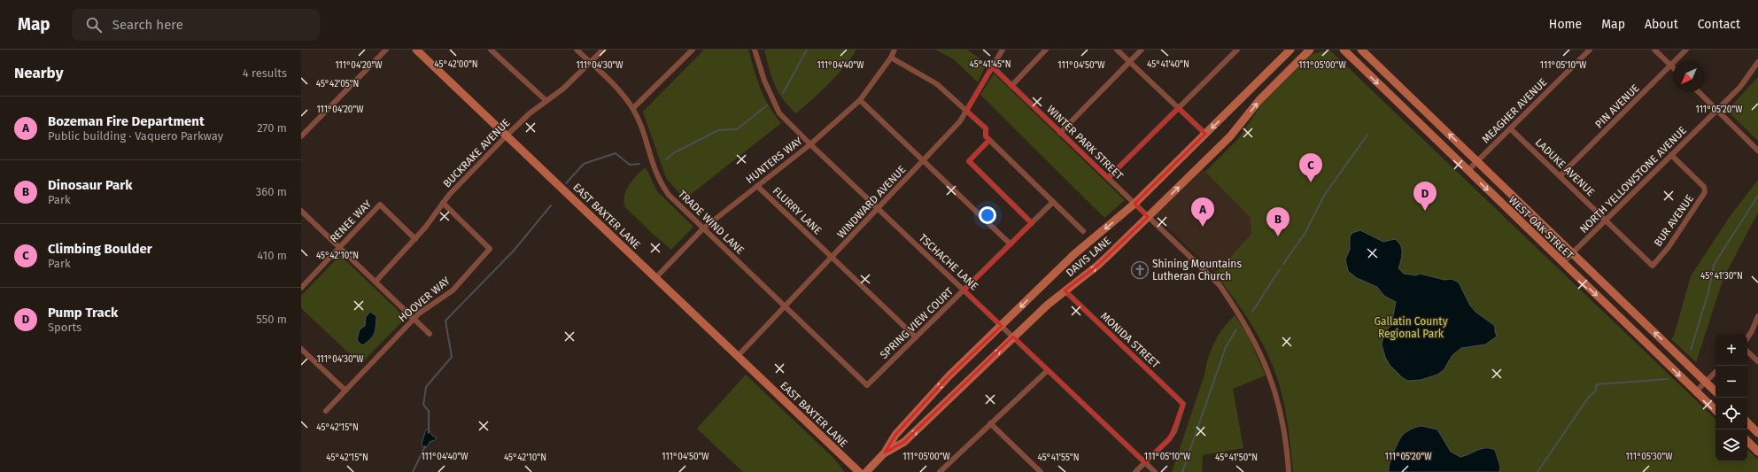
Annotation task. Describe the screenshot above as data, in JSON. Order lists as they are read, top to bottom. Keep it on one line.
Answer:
{"streets":{"main road":["EAST BAXTER LANE","WEST OAK STREET","DAVIS LANE"],"street":["PIN AVENUE","MEAGHER AVENUE","WINTER PARK STREET","BUCKRAKE AVENUE","HUNTERS WAY","LADUKE AVENUE","NORTH YELLOWSTONE AVENUE","WINDWARD AVENUE","FLURRY LANE","BUR AVENUE","RENEE WAY","TRADE WIND LANE","TSCHACHE LANE","HOOVER WAY","SPRING VIEW COURT","MONIDA STREET"]},"crossings":[["PIN AVENUE","LADUKE AVENUE"],["MEAGHER AVENUE","LADUKE AVENUE"],["MEAGHER AVENUE","WEST OAK STREET"],["WINTER PARK STREET","WINDWARD AVENUE"],["WINTER PARK STREET","DAVIS LANE"],["BUCKRAKE AVENUE","EAST BAXTER LANE"],["BUCKRAKE AVENUE","RENEE WAY"],["BUCKRAKE AVENUE","TRADE WIND LANE"],["BUCKRAKE AVENUE","HOOVER WAY"],["HUNTERS WAY","FLURRY LANE"],["HUNTERS WAY","EAST BAXTER LANE"],["HUNTERS WAY","TRADE WIND LANE"],["HUNTERS WAY","TSCHACHE LANE"],["LADUKE AVENUE","NORTH YELLOWSTONE AVENUE"],["LADUKE AVENUE","BUR AVENUE"],["NORTH YELLOWSTONE AVENUE","BUR AVENUE"],["NORTH YELLOWSTONE AVENUE","WEST OAK STREET"],["WINDWARD AVENUE","FLURRY LANE"],["WINDWARD AVENUE","EAST BAXTER LANE"],["WINDWARD AVENUE","TRADE WIND LANE"],["WINDWARD AVENUE","TSCHACHE LANE"],["FLURRY LANE","SPRING VIEW COURT"],["TRADE WIND LANE","SPRING VIEW COURT"],["DAVIS LANE","TSCHACHE LANE"],["DAVIS LANE","MONIDA STREET"],["TSCHACHE LANE","SPRING VIEW COURT"],["TSCHACHE LANE","MONIDA STREET"]],"parks":["Gallatin County Regional Park"],"places":{"church":["Shining Mountains Lutheran Church"]},"north":"bottom left","page":{"header":"Map","search":"Search here","nav":["Home","Map","About","Contact"],"heading":["Nearby","4 results"],"list":[{"mark":"A","name":"Bozeman Fire Department","note":"Public building · Vaquero Parkway","value":"270 m"},{"mark":"B","name":"Dinosaur Park","note":"Park","value":"360 m"},{"mark":"C","name":"Climbing Boulder","note":"Park","value":"410 m"},{"mark":"D","name":"Pump Track","note":"Sports","value":"550 m"}],"pins":["C","D","A","B"],"map_buttons":["+","−"]},"coordinates":["45°42'00\"N","45°41'45\"N","45°41'40\"N","111°04'50\"W","111°04'20\"W","111°04'30\"W","111°04'40\"W","111°05'00\"W","111°05'10\"W","45°42'05\"N","111°05'20\"W","45°42'10\"N","45°41'30\"N","45°42'15\"N","111°05'30\"W","45°41'55\"N","45°41'50\"N"]}
